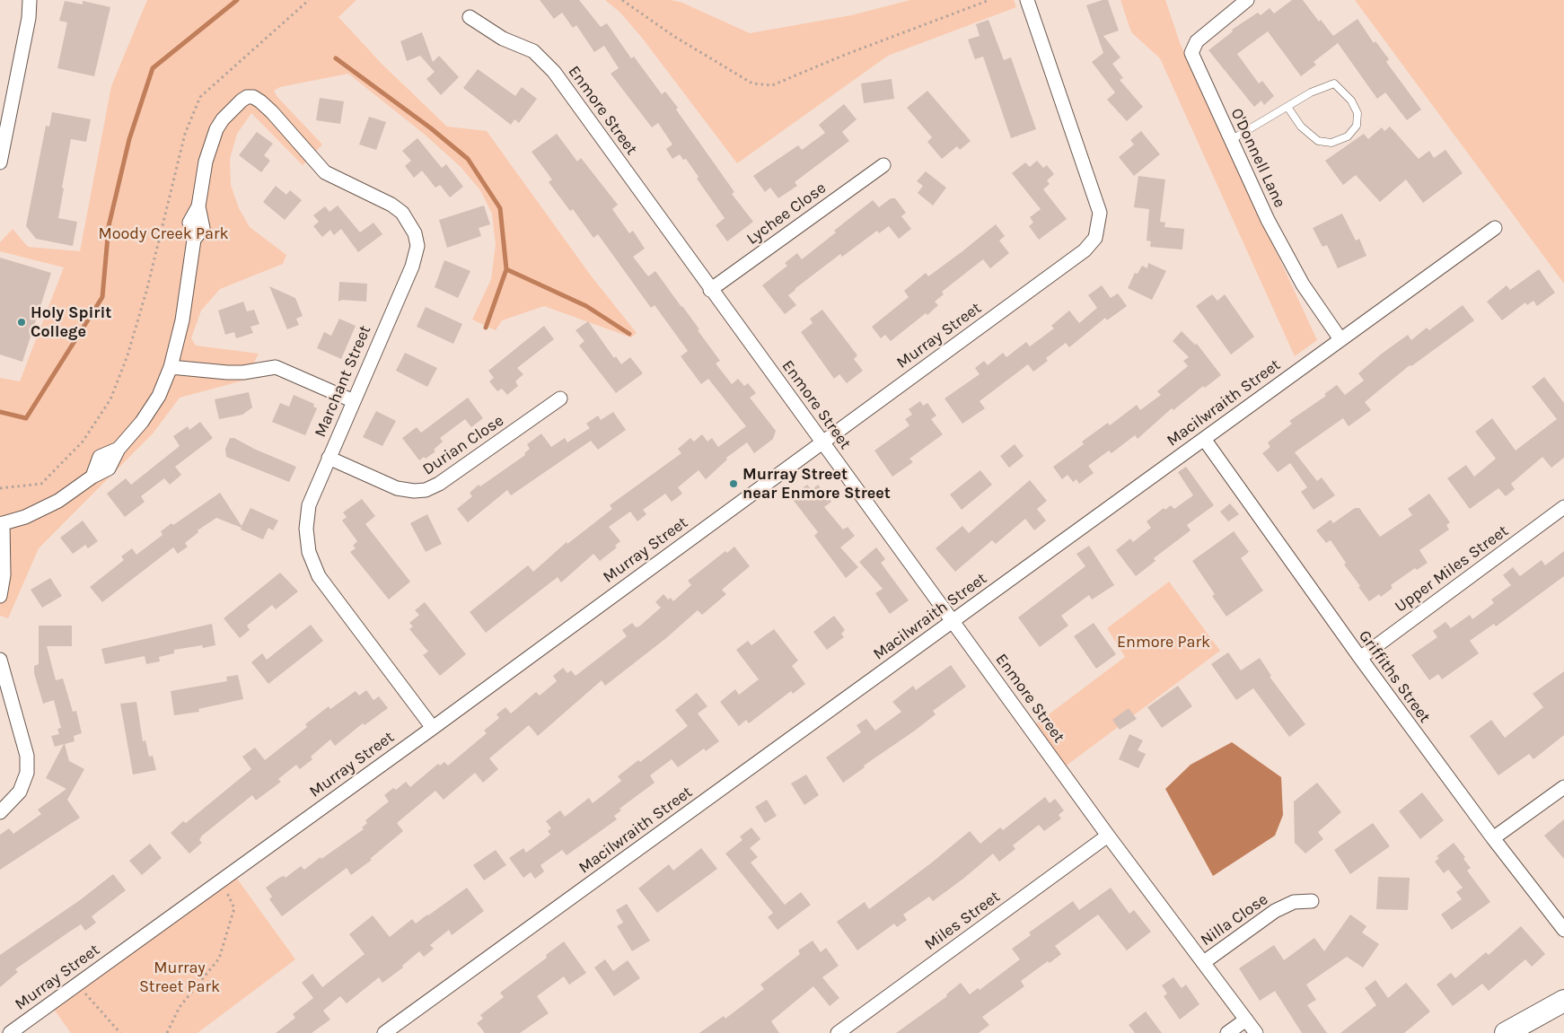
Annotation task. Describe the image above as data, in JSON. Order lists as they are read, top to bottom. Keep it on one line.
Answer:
{"streets":{"street":["Enmore Street","O'Donnell Lane","Lychee Close","Murray Street","Marchant Street","Macilwraith Street","Durian Close","Upper Miles Street","Griffiths Street","Nilla Close","Miles Street"]},"crossings":[["Enmore Street","Lychee Close"],["Enmore Street","Murray Street"],["Enmore Street","Macilwraith Street"],["Enmore Street","Nilla Close"],["Enmore Street","Miles Street"],["O'Donnell Lane","Macilwraith Street"],["Murray Street","Marchant Street"],["Marchant Street","Durian Close"],["Macilwraith Street","Griffiths Street"],["Upper Miles Street","Griffiths Street"]],"parks":["Moody Creek Park","Enmore Park","Murray Street Park"],"places":["Holy Spirit College","Murray Street near Enmore Street"]}
